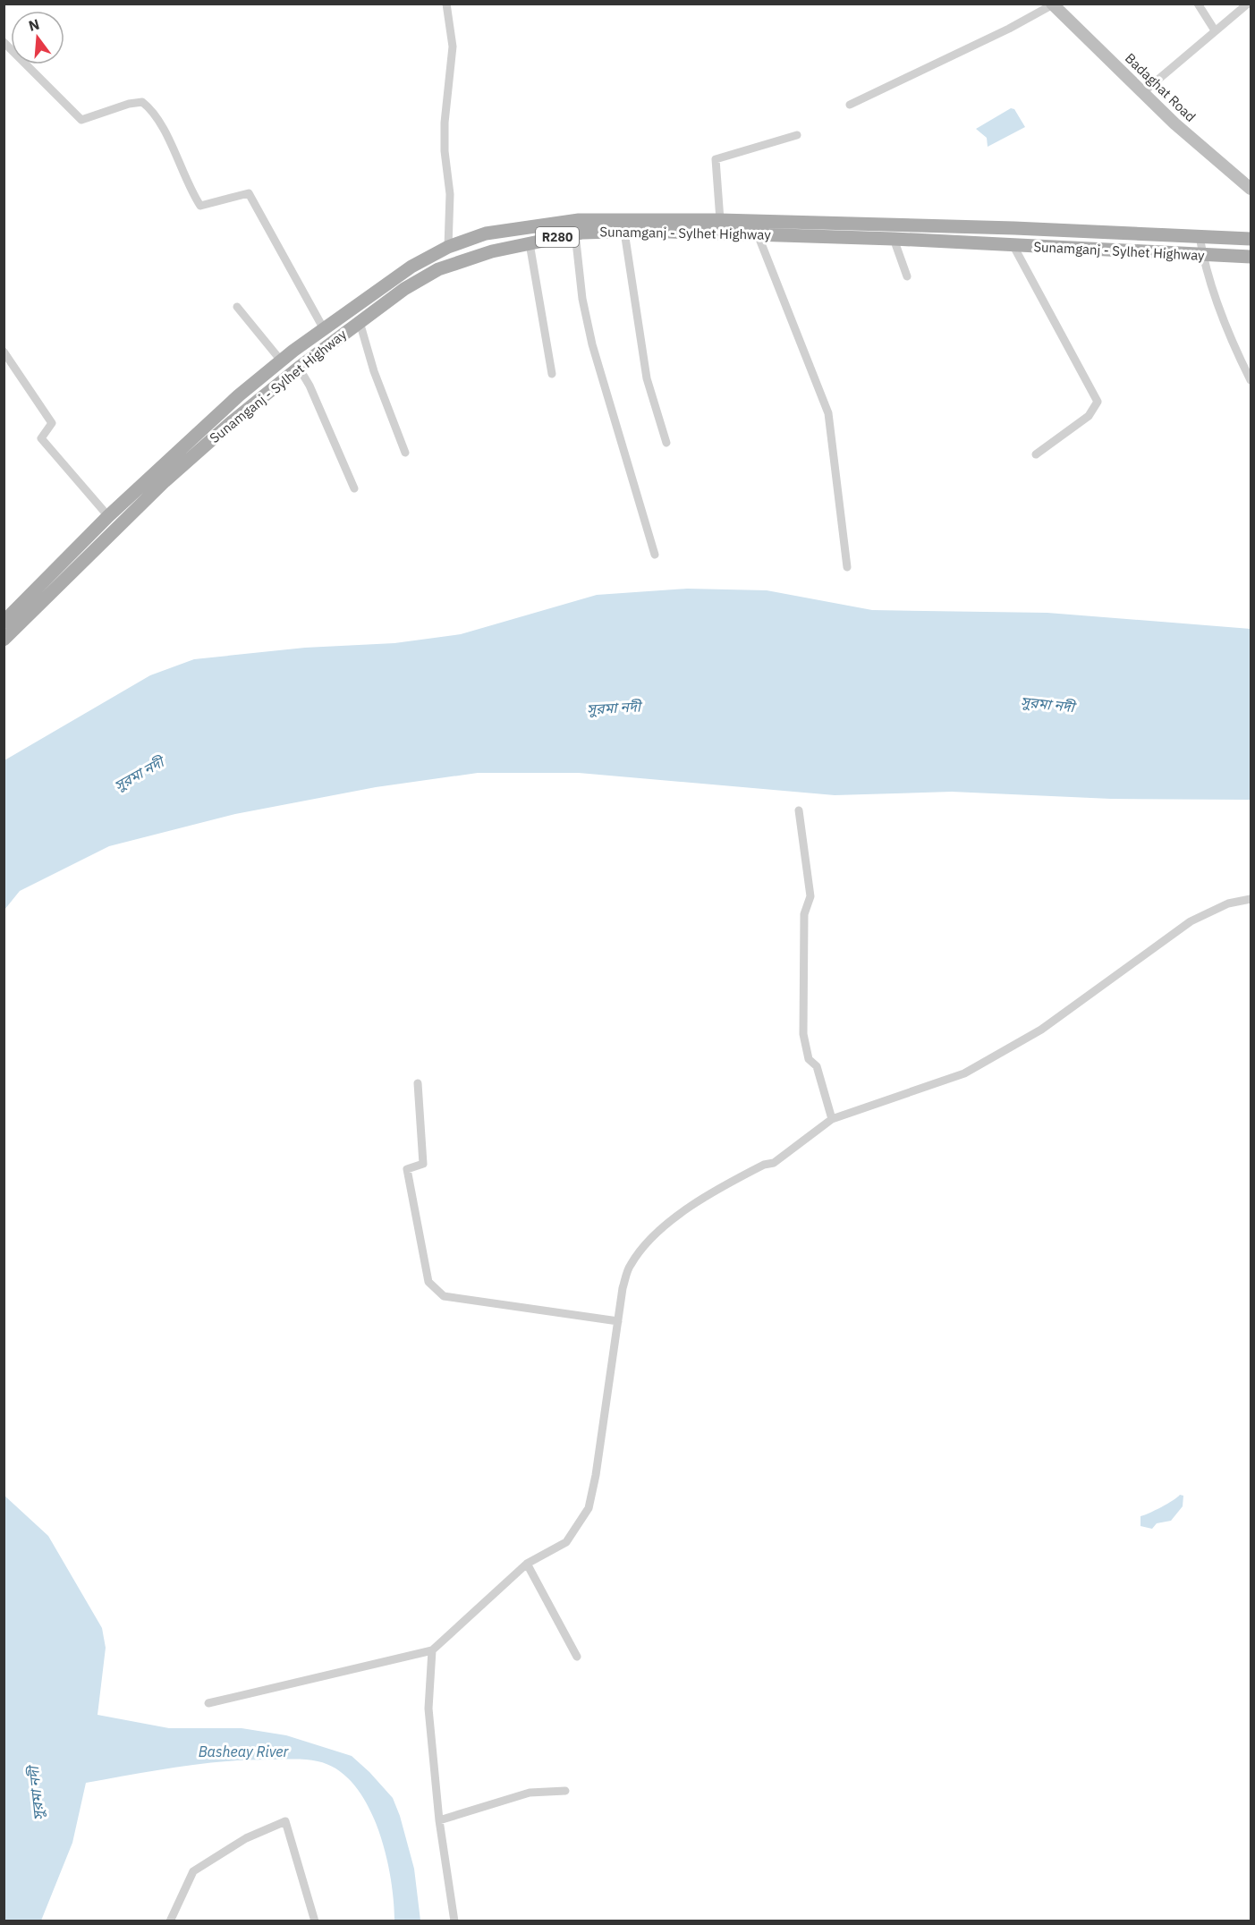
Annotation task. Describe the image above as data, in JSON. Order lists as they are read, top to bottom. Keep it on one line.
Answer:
{"streets":{"main road":["Badaghat Road","Sunamganj - Sylhet Highway","R280"]},"water":["সুরমা নদী","Basheay River"],"north":"top"}
